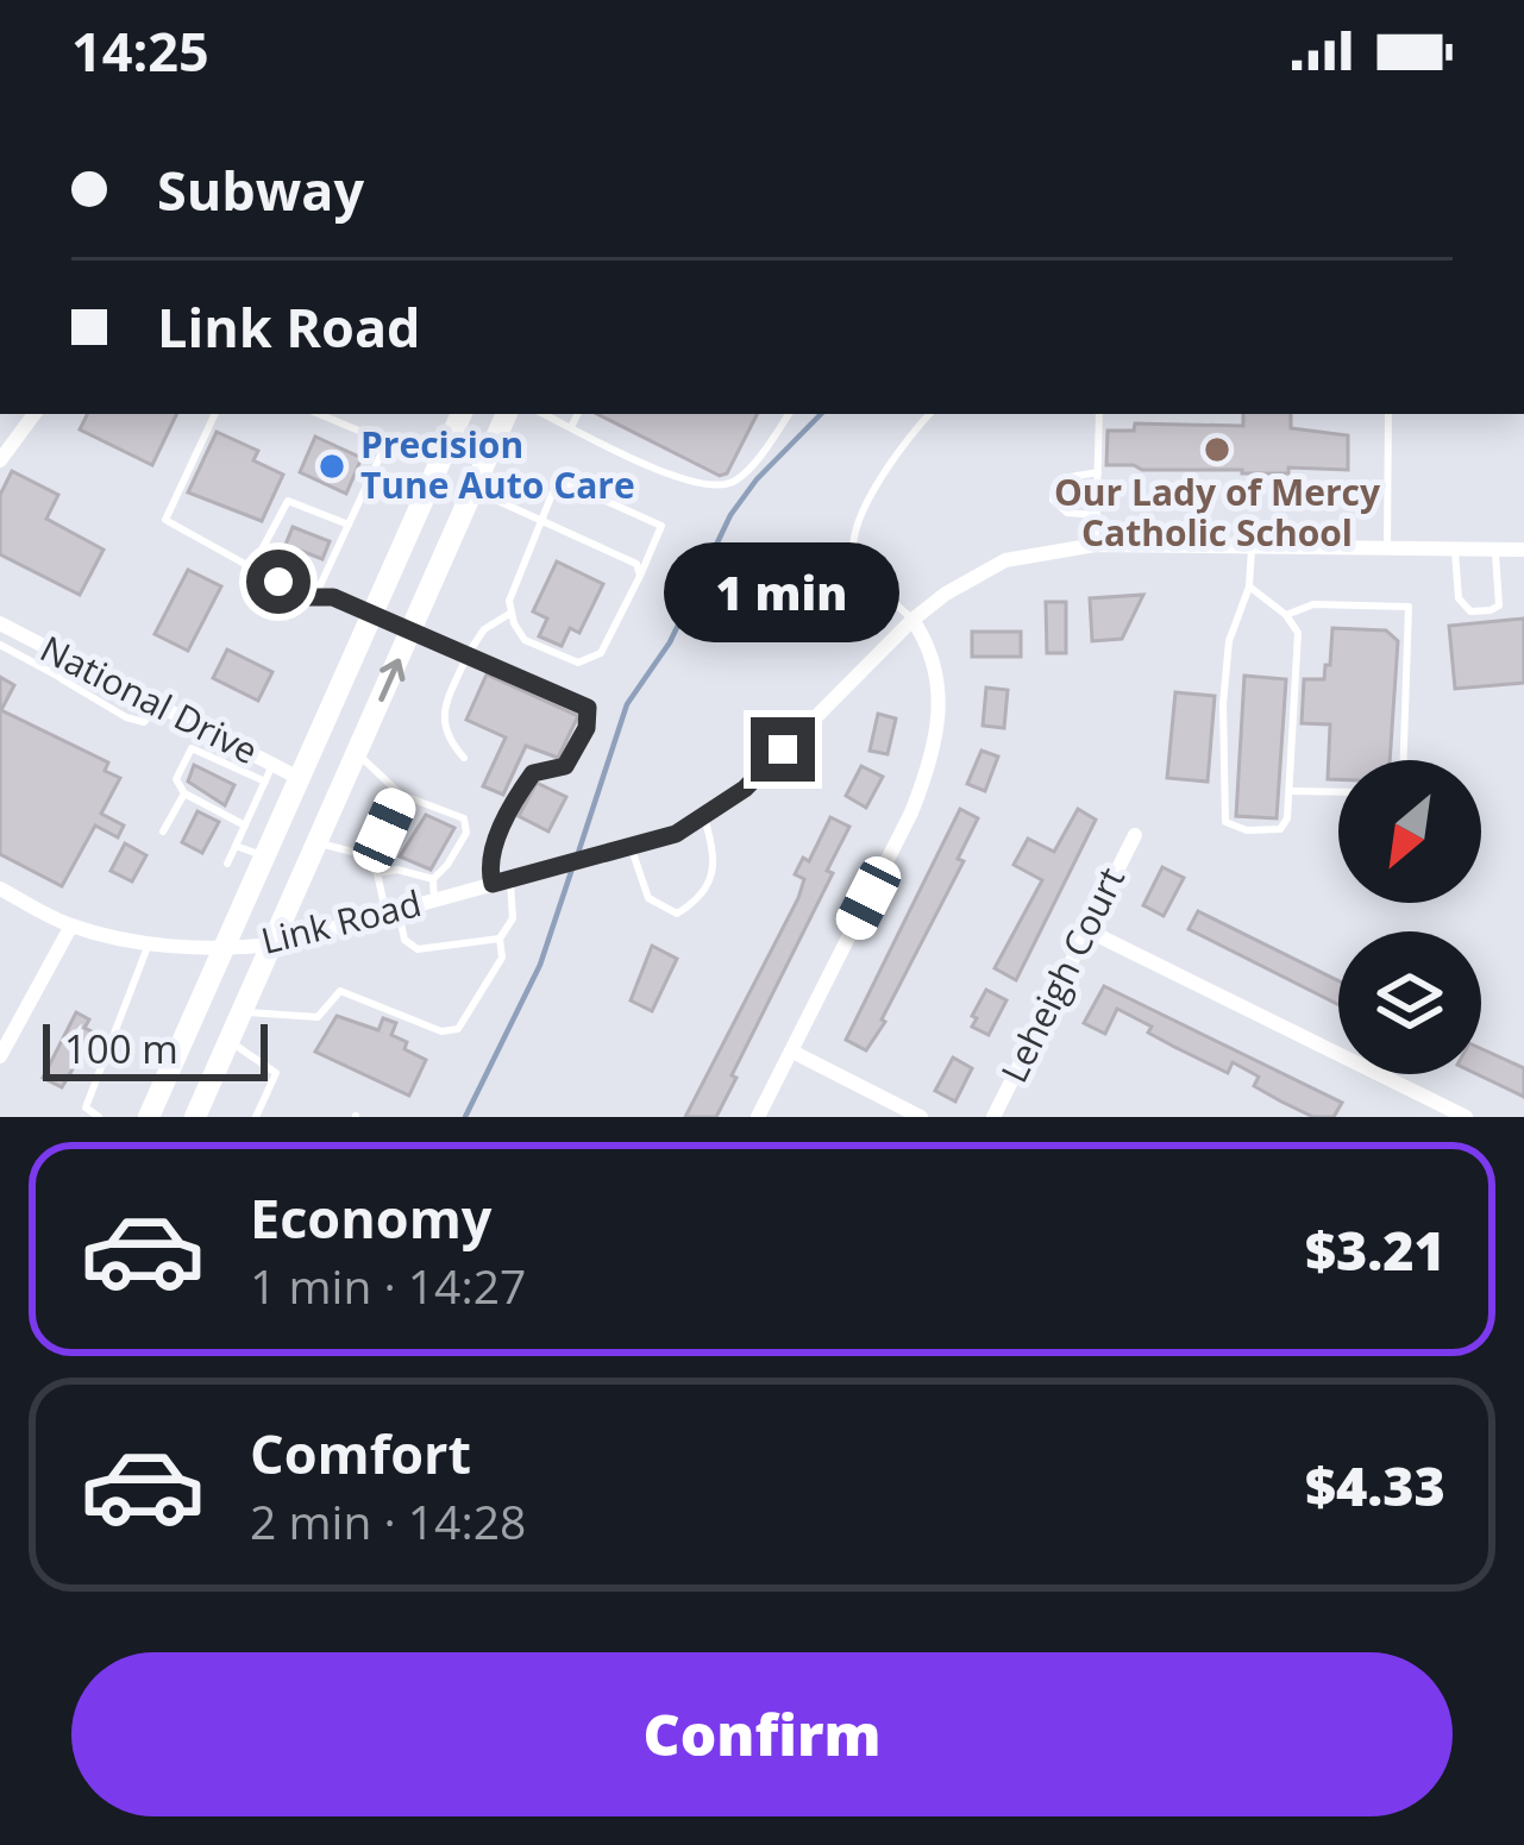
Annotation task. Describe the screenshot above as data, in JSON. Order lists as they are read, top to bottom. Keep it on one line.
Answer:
{"streets":{"street":["National Drive","Link Road","Leheigh Court"]},"places":["Our Lady of Mercy Catholic School","Precision Tune Auto Care"],"scale_bar":"100 m","north":"bottom left","page":{"status":"14:25","banner":["Subway","Link Road"],"bubble":"1 min","scale":"100 m","list":[{"name":"Economy","note":"1 min · 14:27","value":"$3.21"},{"name":"Comfort","note":"2 min · 14:28","value":"$4.33"}],"buttons":"Confirm"}}
